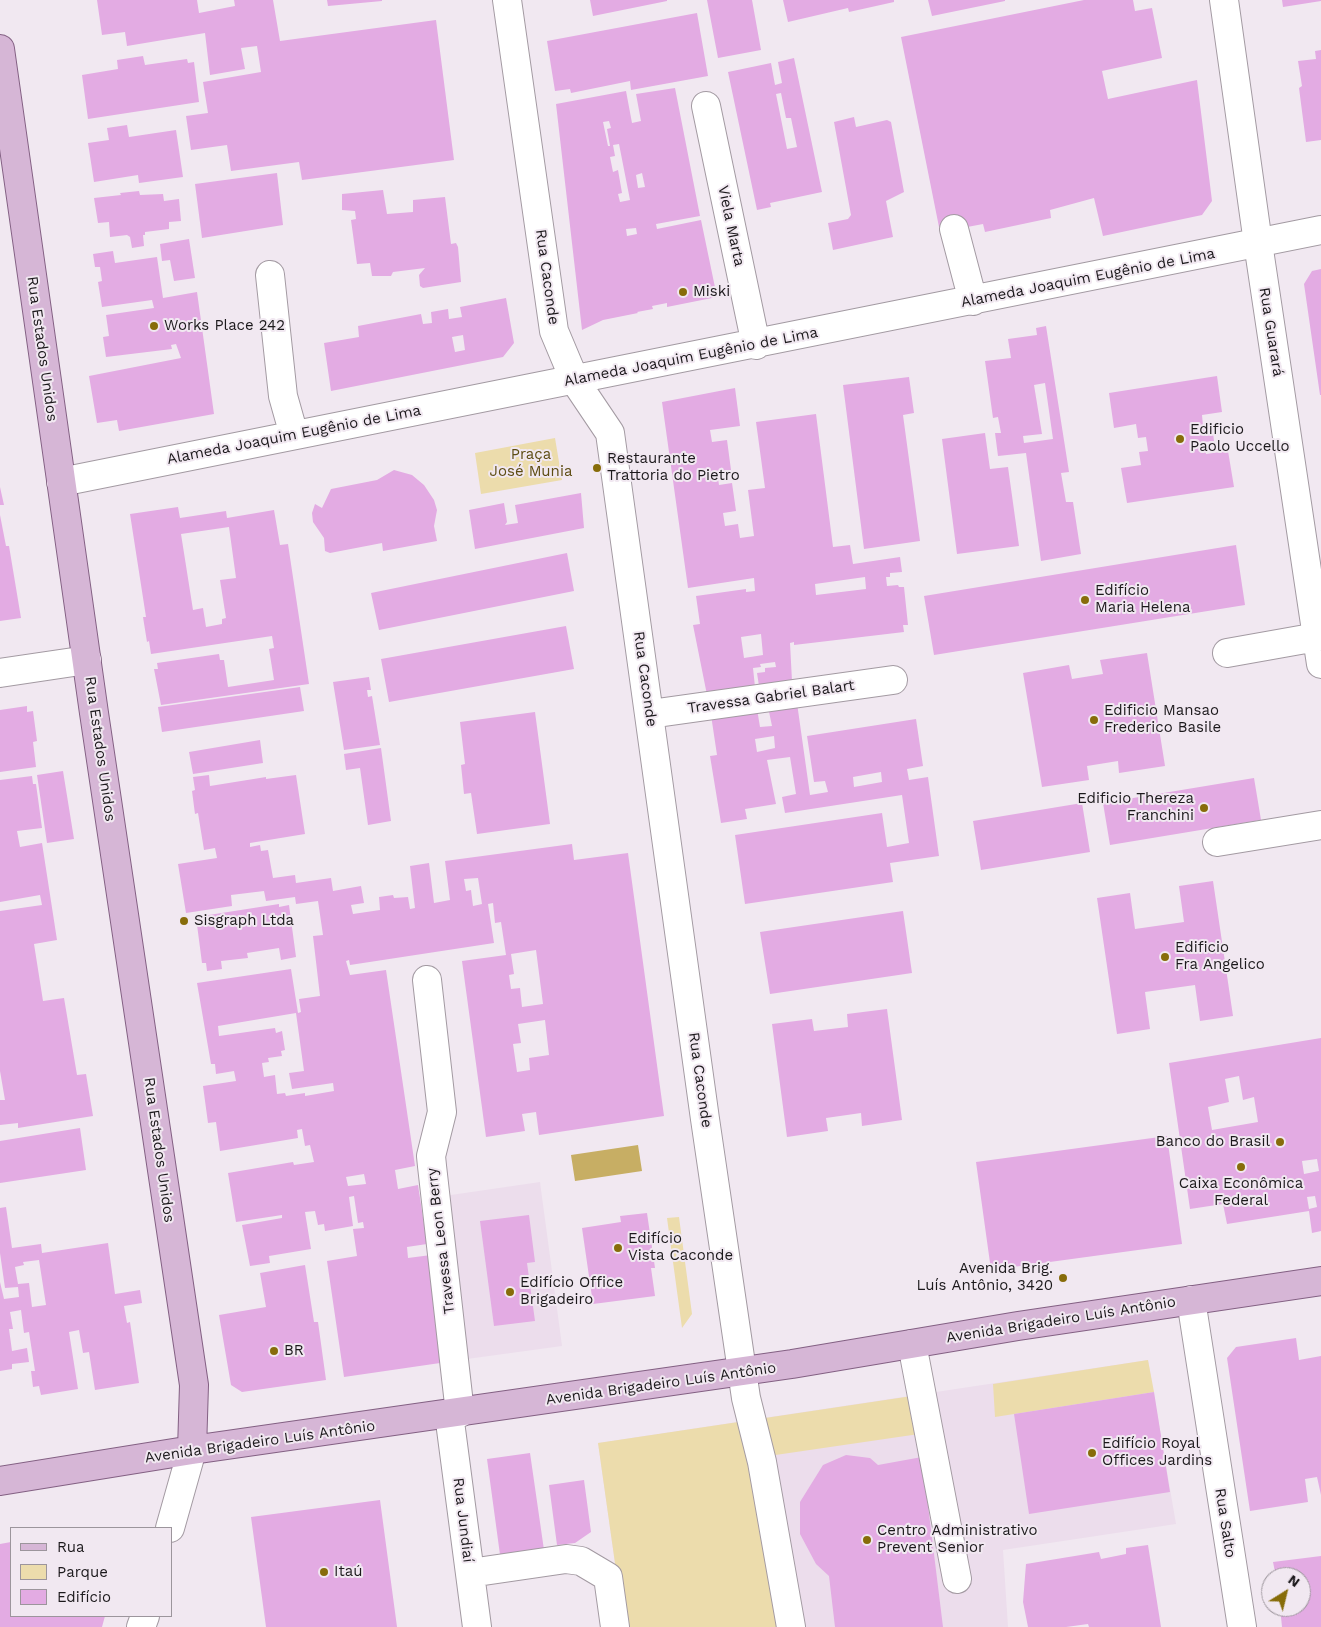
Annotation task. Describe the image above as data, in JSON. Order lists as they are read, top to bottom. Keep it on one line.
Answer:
{"streets":{"main road":["Rua Estados Unidos","Avenida Brigadeiro Luís Antônio"],"street":["Viela Marta","Rua Caconde","Alameda Joaquim Eugênio de Lima","Rua Guarará","Travessa Gabriel Balart","Travessa Leon Berry","Rua Jundiaí","Rua Salto"]},"crossings":[["Viela Marta","Alameda Joaquim Eugênio de Lima"],["Rua Caconde","Alameda Joaquim Eugênio de Lima"],["Rua Caconde","Travessa Gabriel Balart"],["Rua Caconde","Avenida Brigadeiro Luís Antônio"],["Alameda Joaquim Eugênio de Lima","Rua Guarará"],["Alameda Joaquim Eugênio de Lima","Rua Estados Unidos"],["Rua Estados Unidos","Avenida Brigadeiro Luís Antônio"],["Travessa Leon Berry","Avenida Brigadeiro Luís Antônio"],["Travessa Leon Berry","Rua Jundiaí"],["Avenida Brigadeiro Luís Antônio","Rua Jundiaí"],["Avenida Brigadeiro Luís Antônio","Rua Salto"]],"parks":["Praça José Munia"],"places":["Miski","Works Place 242","Edificio Paolo Uccello","Restaurante Trattoria do Pietro","Edifício Maria Helena","Edificio Mansao Frederico Basile","Edificio Thereza Franchini","Sisgraph Ltda","Edificio Fra Angelico","Banco do Brasil","Caixa Econômica Federal","Edifício Vista Caconde","Avenida Brig. Luís Antônio, 3420","Edifício Office Brigadeiro","BR","Edifício Royal Offices Jardins","Centro Administrativo Prevent Senior","Itaú"],"legend":["Rua","Parque","Edifício"],"north":"top right"}
